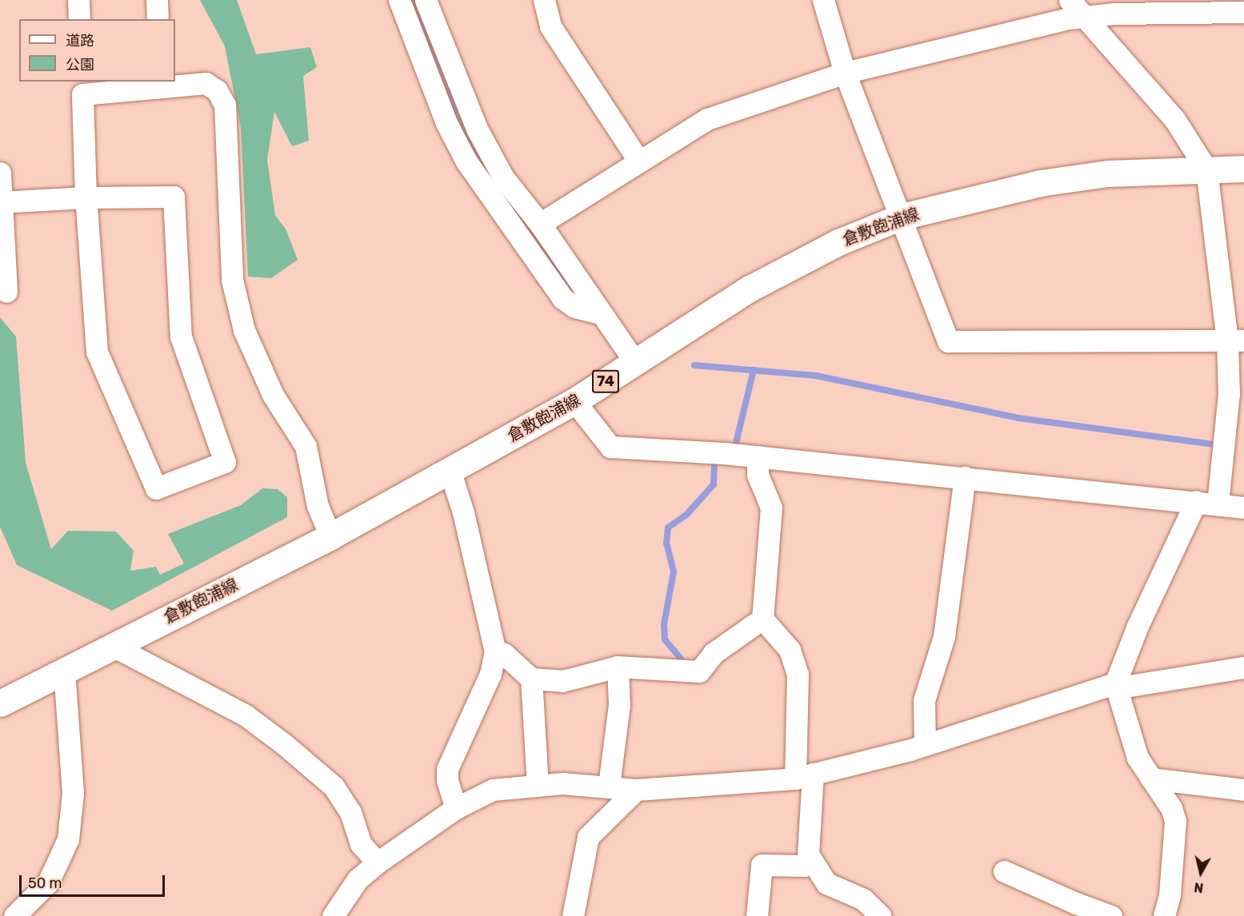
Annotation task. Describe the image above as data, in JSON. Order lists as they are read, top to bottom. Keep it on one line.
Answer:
{"streets":{"main road":["倉敷飽浦線","74"]},"legend":["道路","公園"],"scale_bar":"50 m","north":"bottom"}
